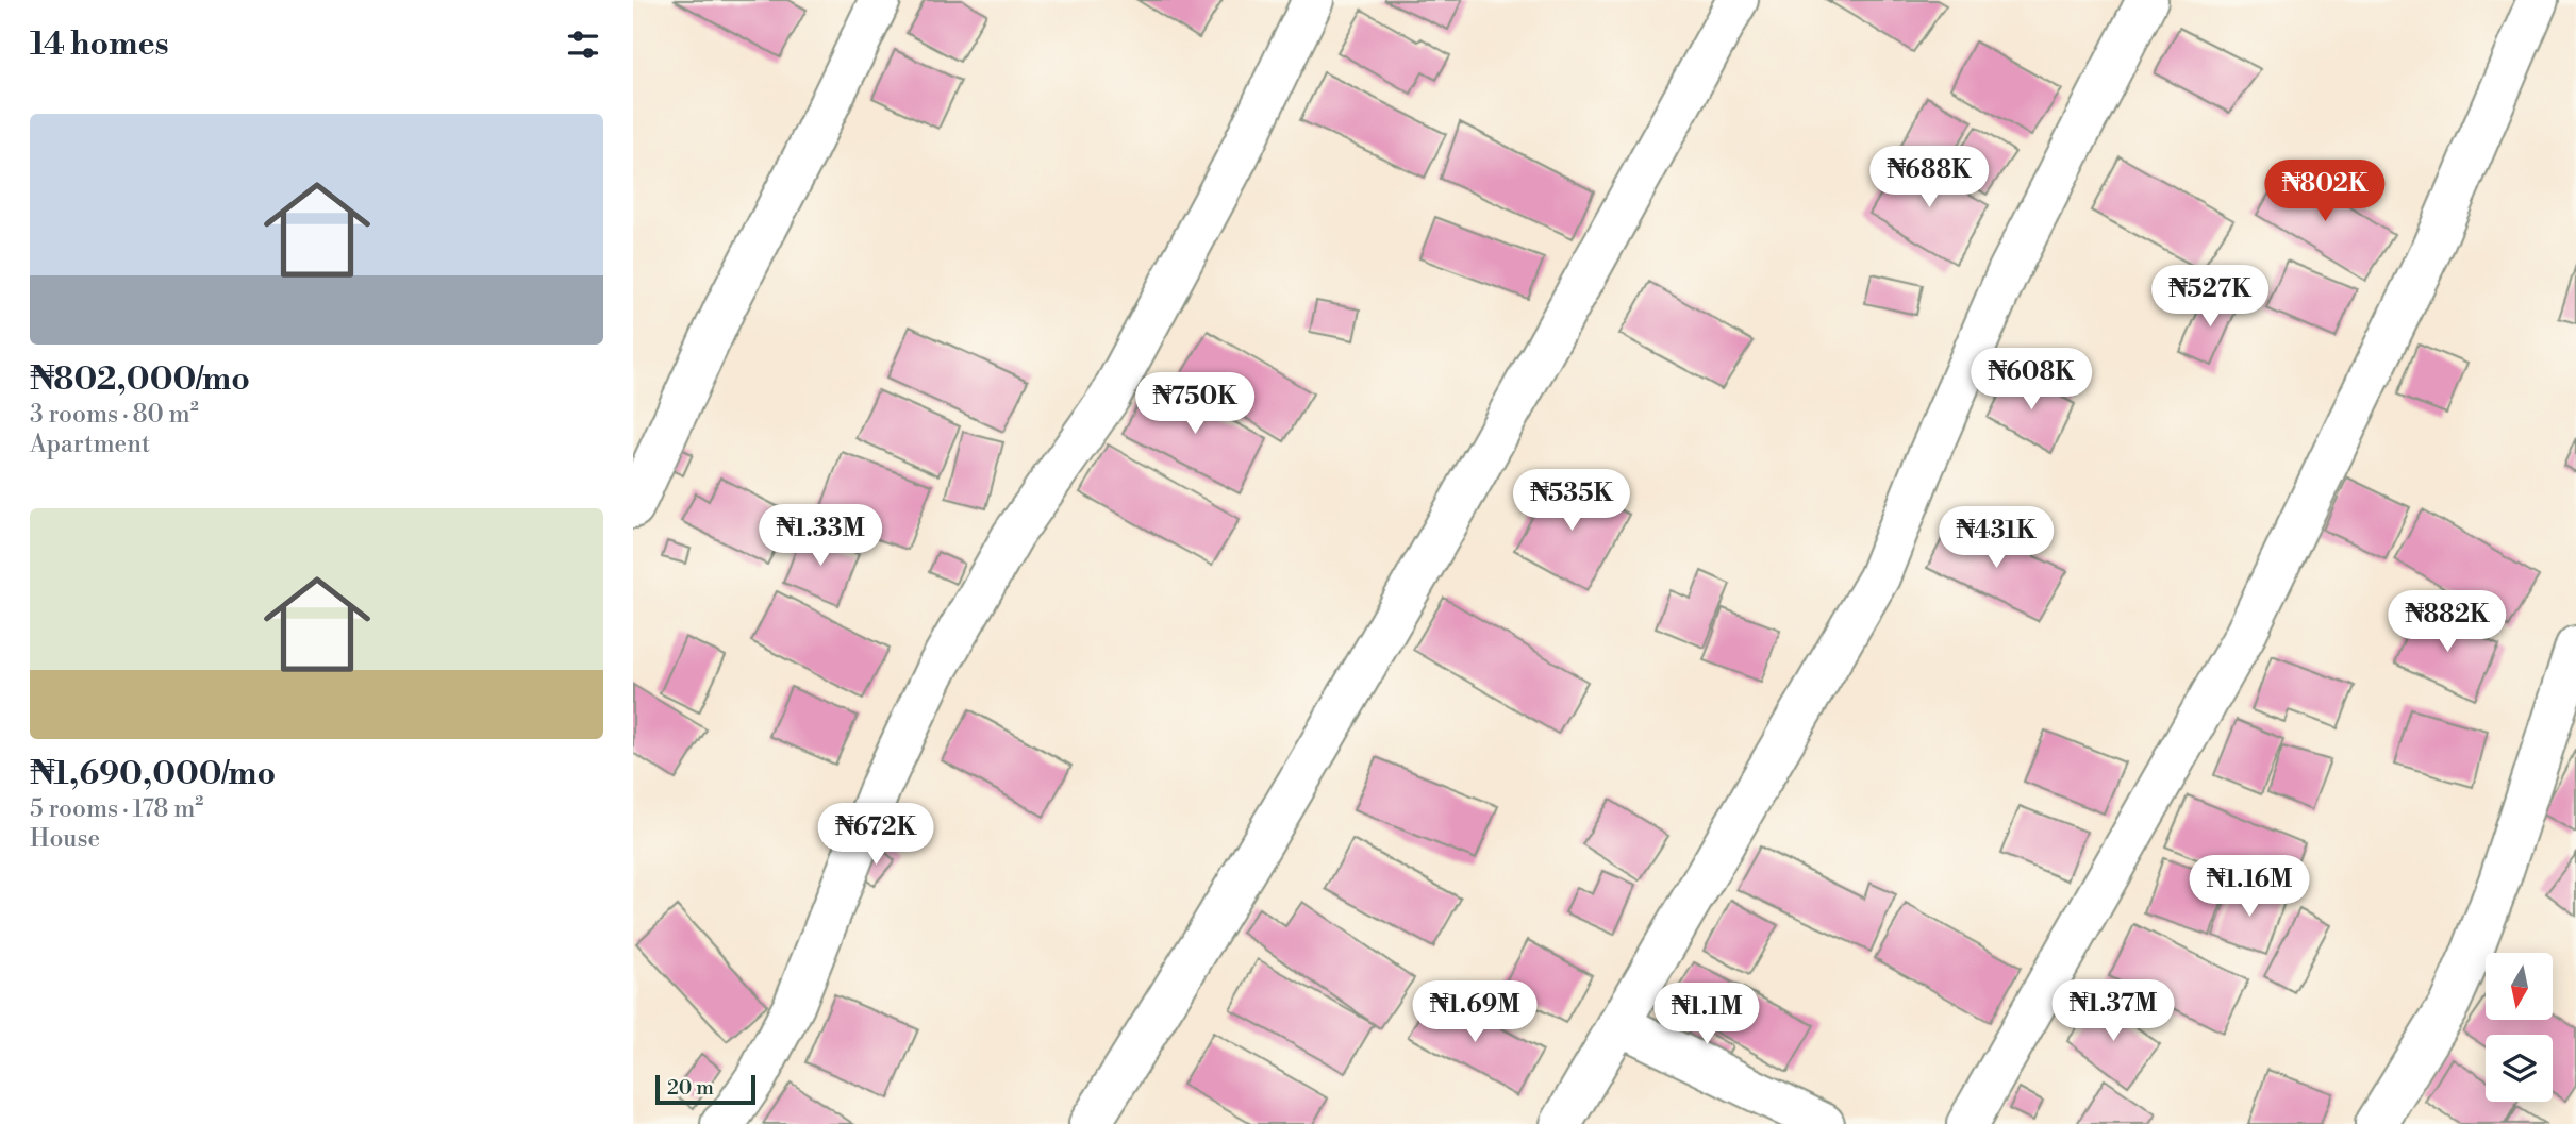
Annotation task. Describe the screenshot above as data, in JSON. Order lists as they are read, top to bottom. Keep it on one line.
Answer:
{"scale_bar":"20 m","north":"bottom","page":{"heading":"14 homes","list":[{"name":"₦802,000/mo","note":"3 rooms · 80 m² · Apartment"},{"name":"₦1,690,000/mo","note":"5 rooms · 178 m² · House"}],"price":["₦688K","₦802K","₦527K","₦608K","₦750K","₦535K","₦1.33M","₦431K","₦882K","₦672K","₦1.16M","₦1.37M","₦1.69M","₦1.1M"],"scale":"20 m"}}
